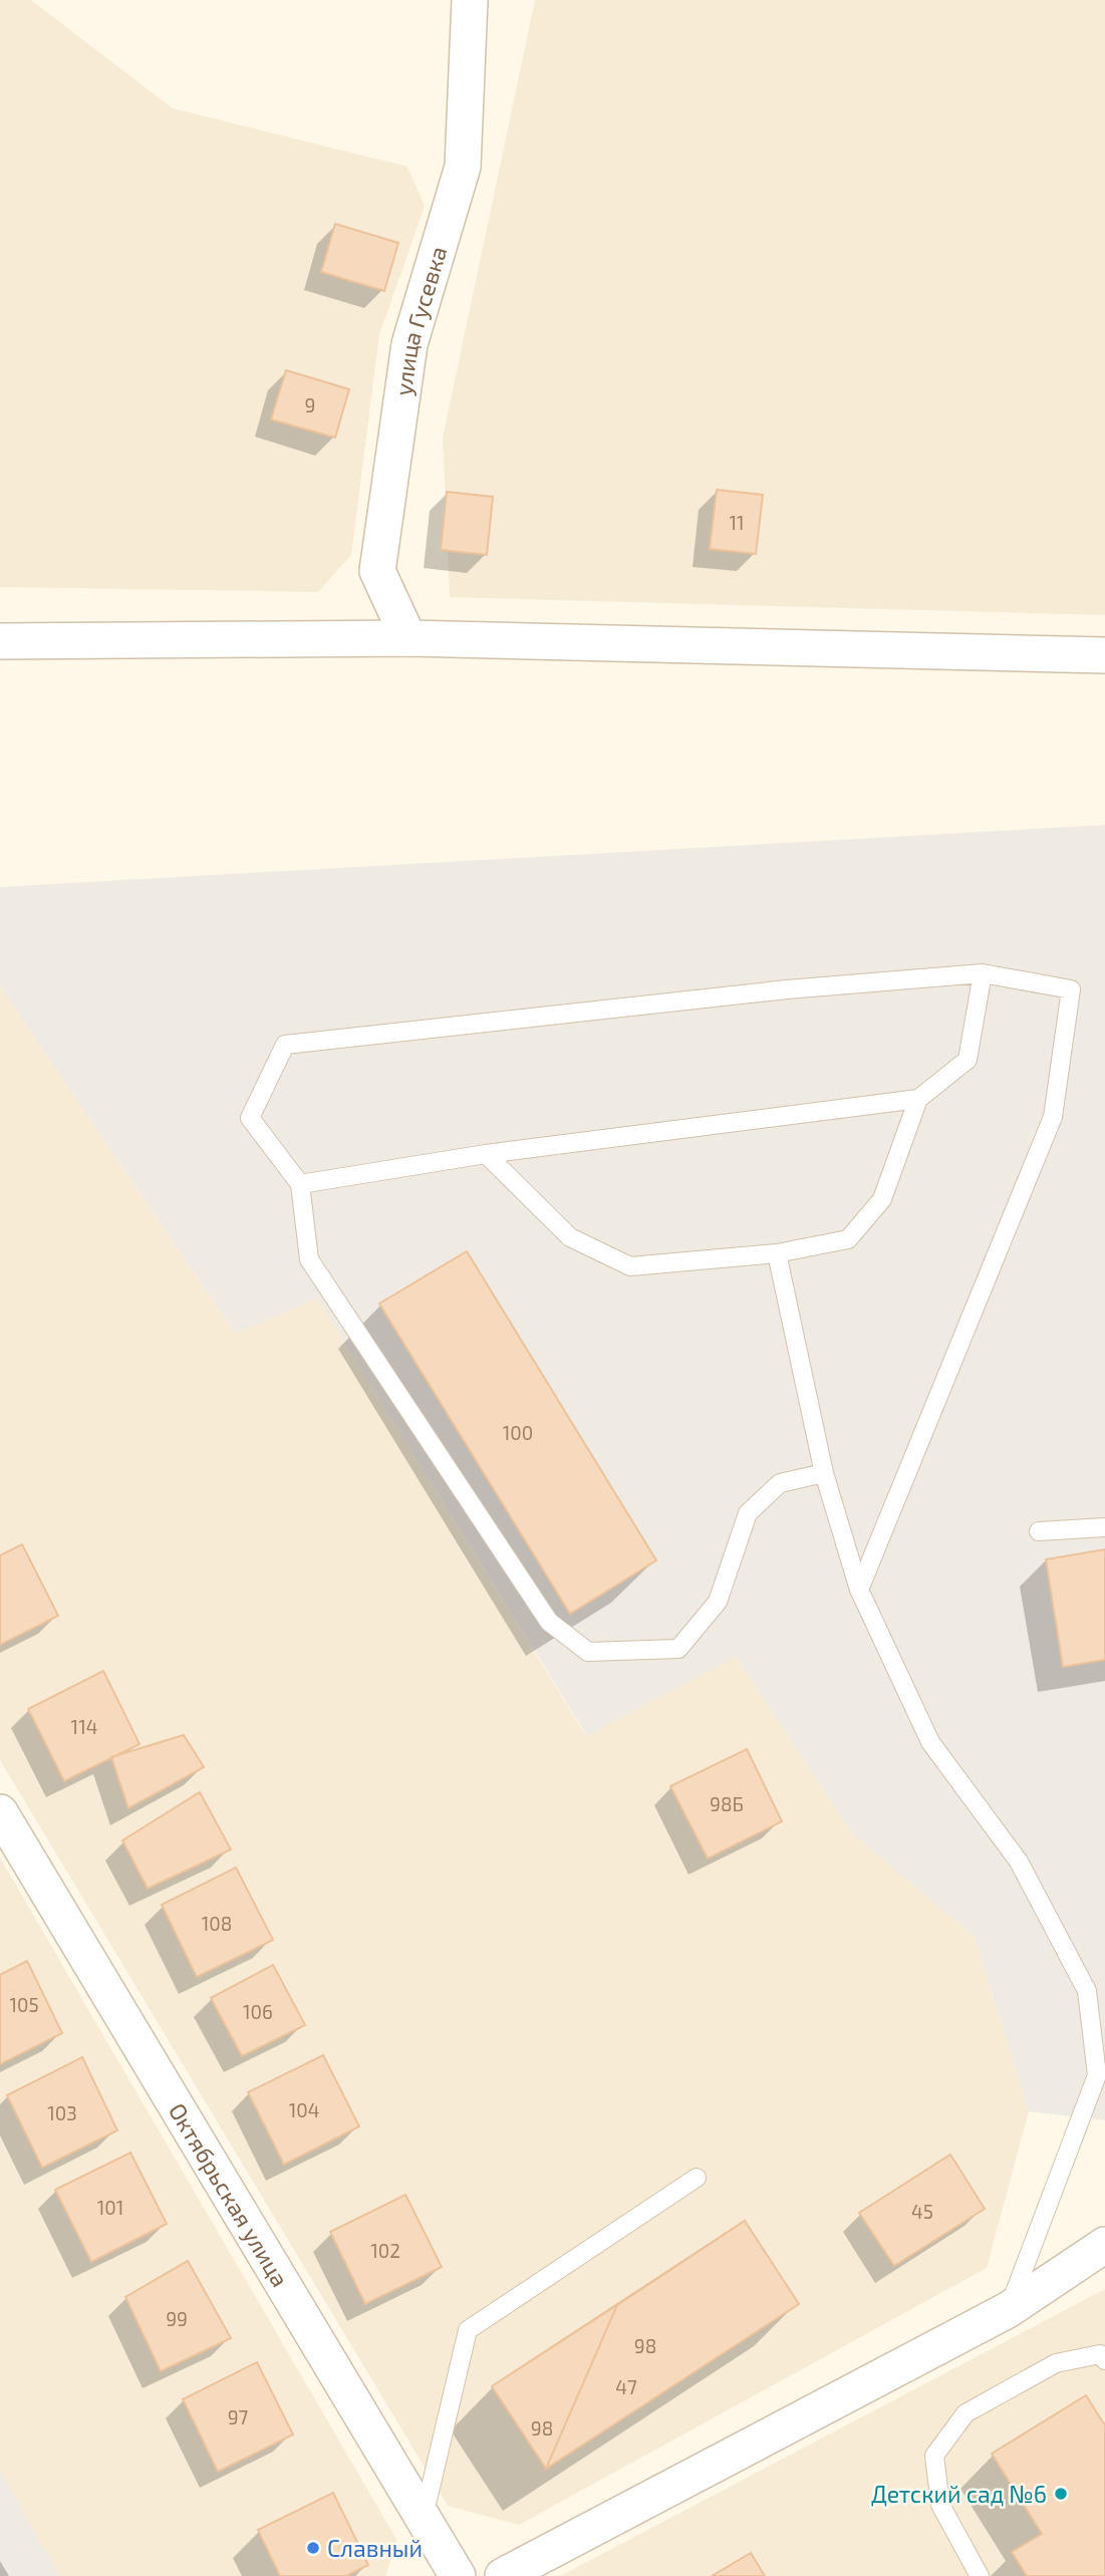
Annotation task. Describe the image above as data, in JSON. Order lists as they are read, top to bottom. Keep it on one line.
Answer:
{"streets":{"street":["улица Гусевка","Октябрьская улица"]},"places":["Детский сад №6","Славный"],"house_numbers":["9","11","100","114","98Б","108","105","106","104","103","101","45","102","99","98","47","97","98"]}
